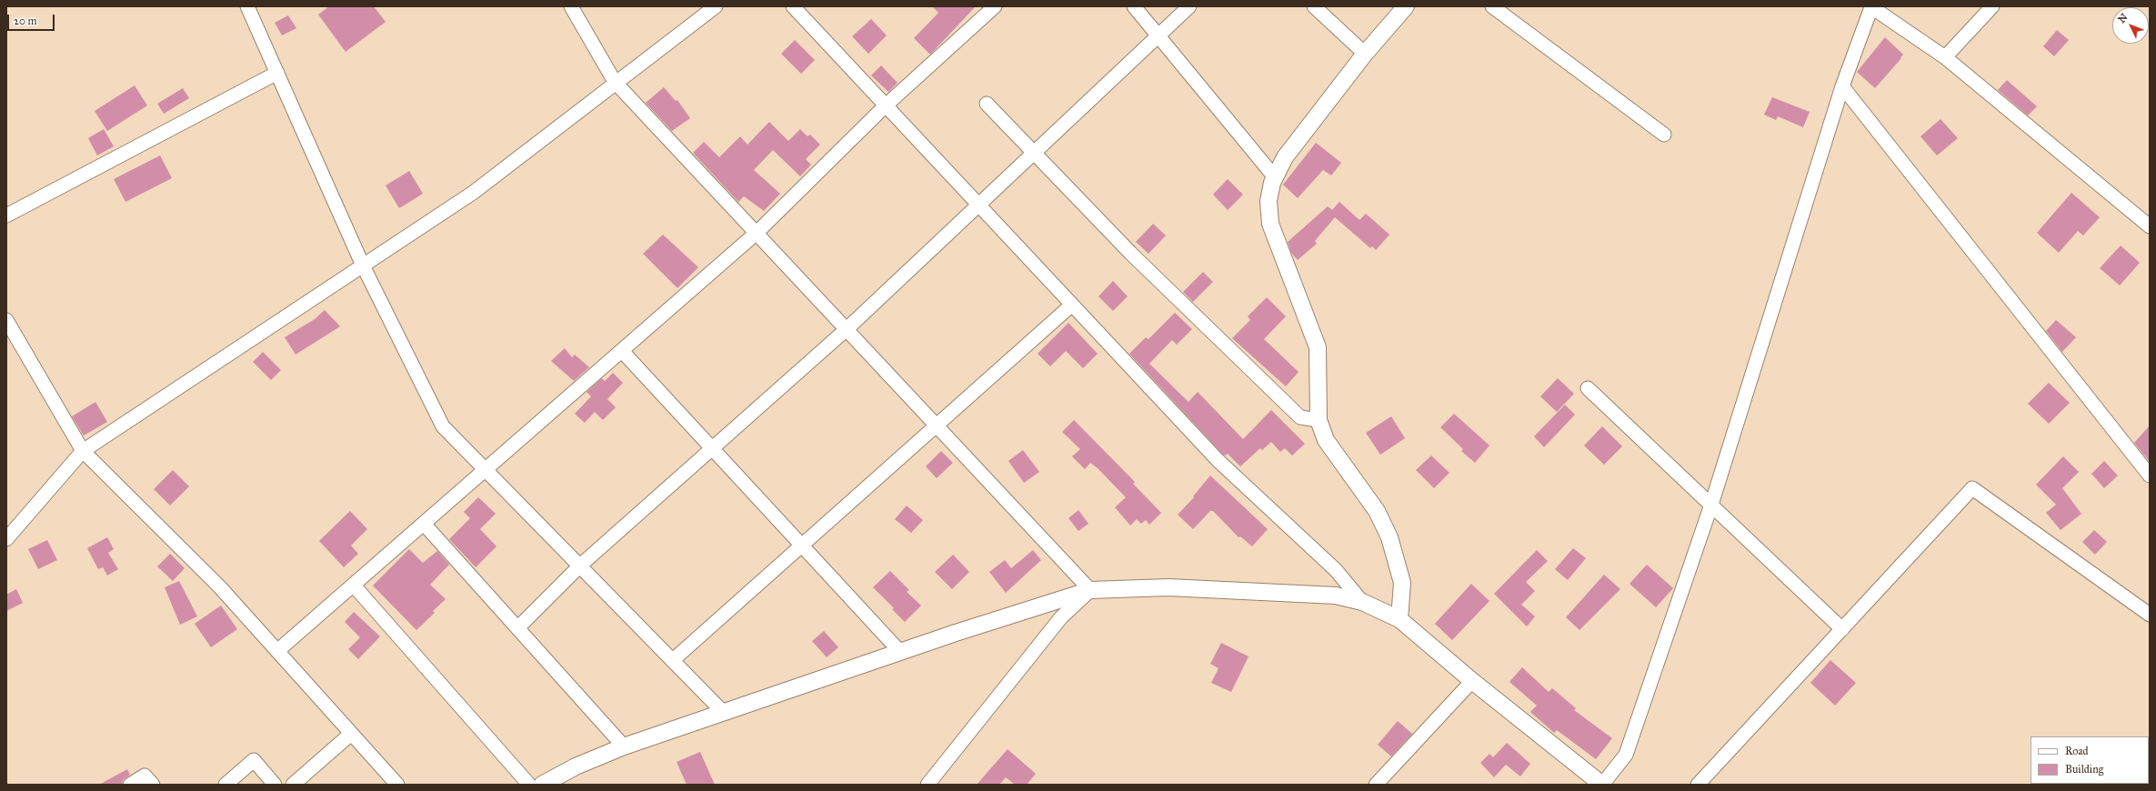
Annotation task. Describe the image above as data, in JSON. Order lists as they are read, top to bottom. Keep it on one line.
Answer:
{"legend":["Road","Building"],"scale_bar":"20 m","north":"top left"}
